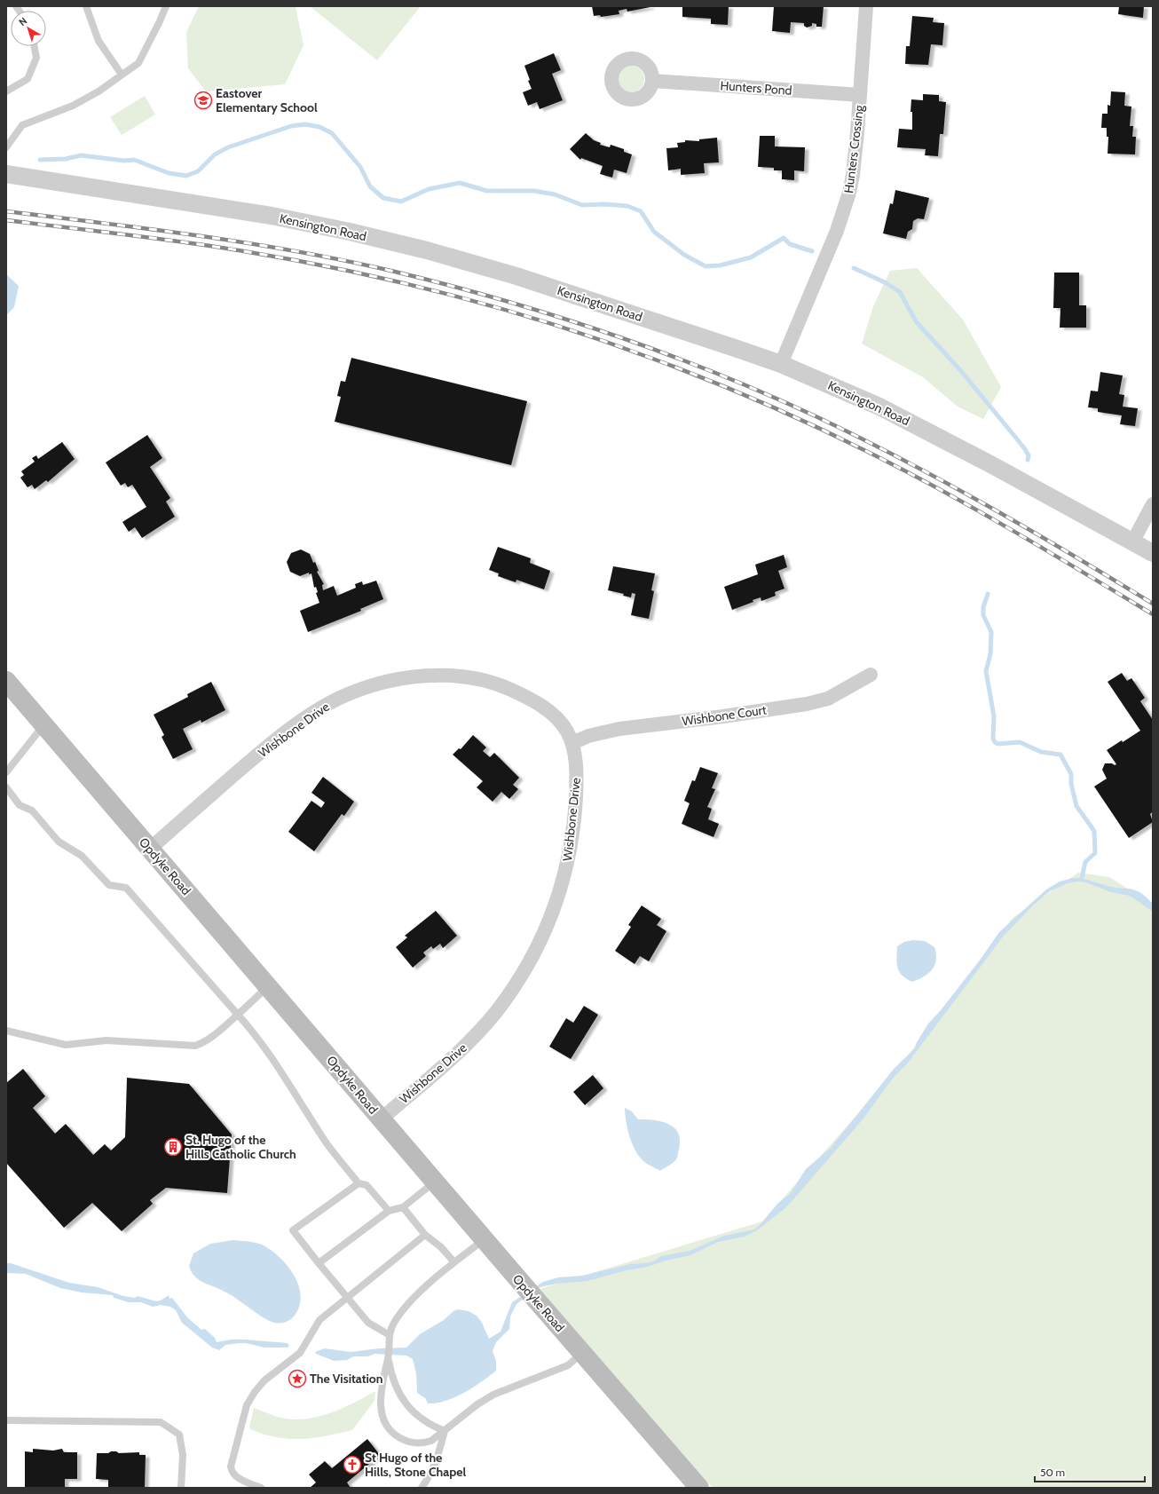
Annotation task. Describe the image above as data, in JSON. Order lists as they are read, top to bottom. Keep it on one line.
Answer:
{"streets":{"main road":["Opdyke Road"],"street":["Hunters Pond","Hunters Crossing","Kensington Road","Wishbone Court","Wishbone Drive"]},"crossings":[["Hunters Pond","Hunters Crossing"],["Hunters Crossing","Kensington Road"],["Wishbone Court","Wishbone Drive"],["Wishbone Drive","Opdyke Road"]],"places":{"school or university":["Eastover Elementary School"],"building":["St. Hugo of the Hills Catholic Church"],"place":["The Visitation"],"church":["St Hugo of the Hills, Stone Chapel"]},"scale_bar":"50 m","north":"top left"}
